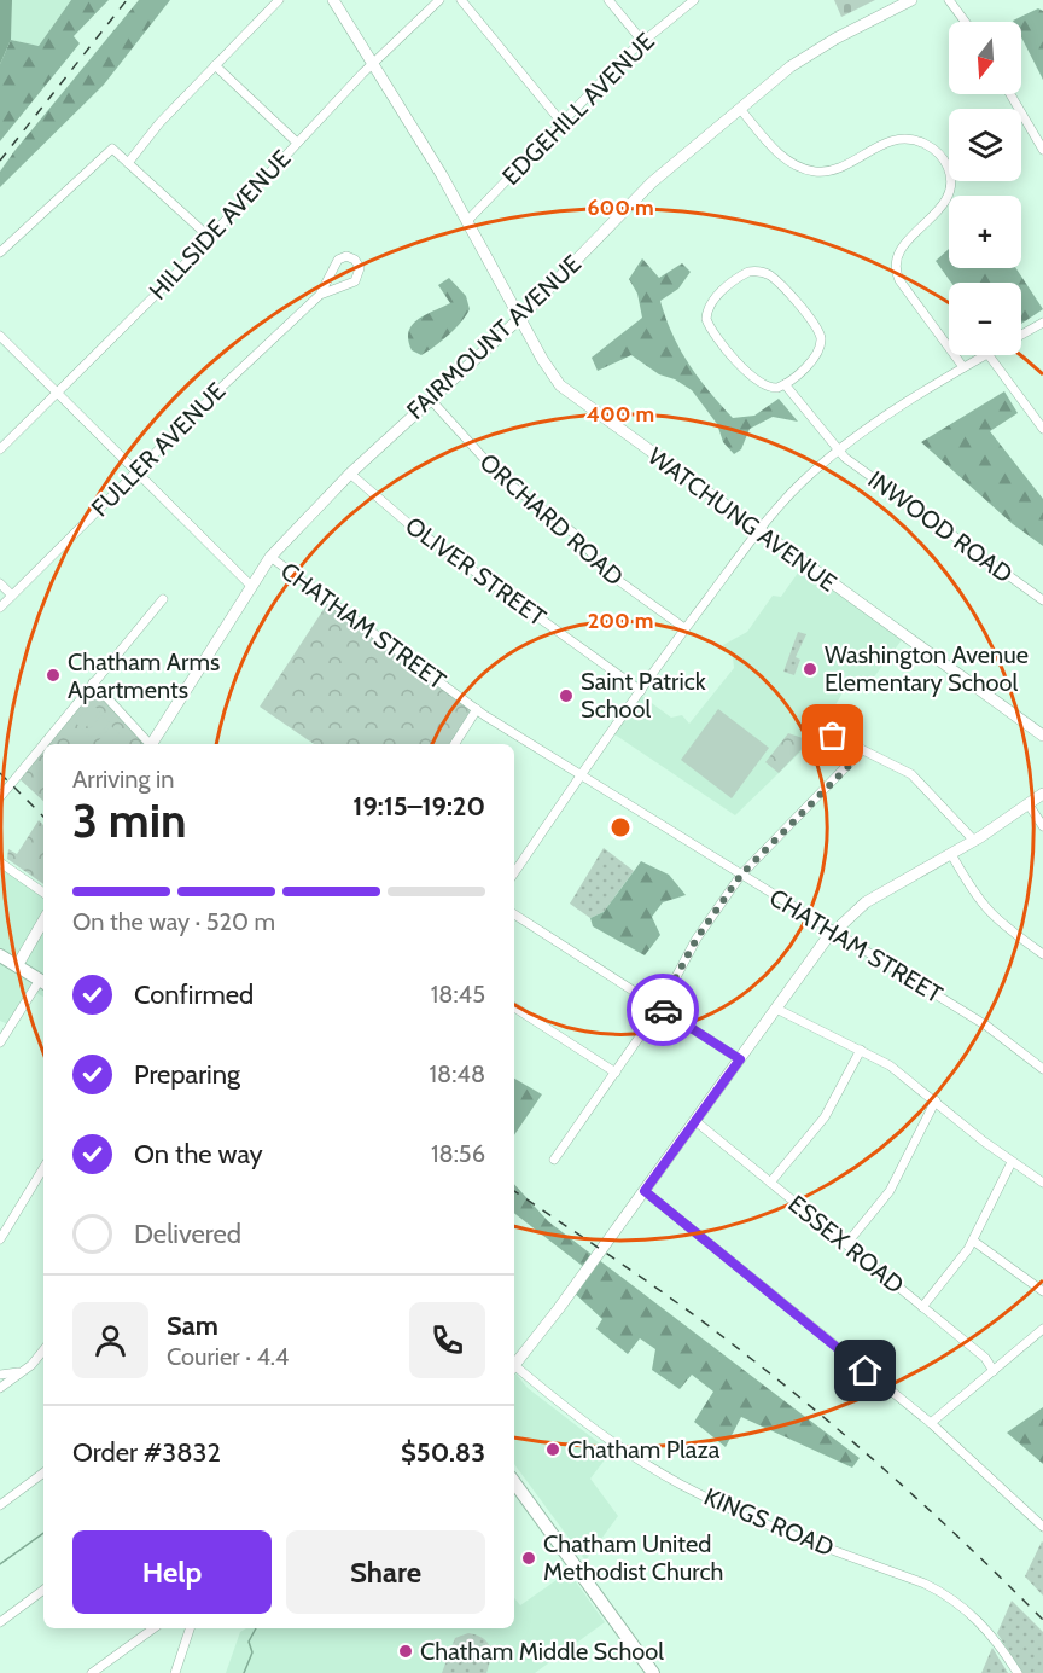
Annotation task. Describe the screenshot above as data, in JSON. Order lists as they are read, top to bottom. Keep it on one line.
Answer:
{"streets":{"main road":["FAIRMOUNT AVENUE","WATCHUNG AVENUE"],"street":["EDGEHILL AVENUE","HILLSIDE AVENUE","FULLER AVENUE","ORCHARD ROAD","INWOOD ROAD","OLIVER STREET","CHATHAM STREET","ESSEX ROAD","KINGS ROAD"]},"crossings":[["EDGEHILL AVENUE","WATCHUNG AVENUE"],["HILLSIDE AVENUE","WATCHUNG AVENUE"],["FAIRMOUNT AVENUE","ORCHARD ROAD"],["FAIRMOUNT AVENUE","WATCHUNG AVENUE"],["FAIRMOUNT AVENUE","OLIVER STREET"],["FAIRMOUNT AVENUE","CHATHAM STREET"]],"places":["Washington Avenue Elementary School","Chatham Arms Apartments","Saint Patrick School","Chatham Plaza","Chatham United Methodist Church","Chatham Middle School"],"north":"bottom","page":{"map_buttons":["+","−"],"heading":["3 min","Arriving in","19:15–19:20"],"panel":["Sam","Courier · 4.4","Order #3832","$50.83"],"bar":"On the way · 520 m","list":[["Confirmed","18:45"],["Preparing","18:48"],["On the way","18:56"],"Delivered"],"buttons":["Help","Share"]},"rings":["600 m","400 m","200 m"]}
